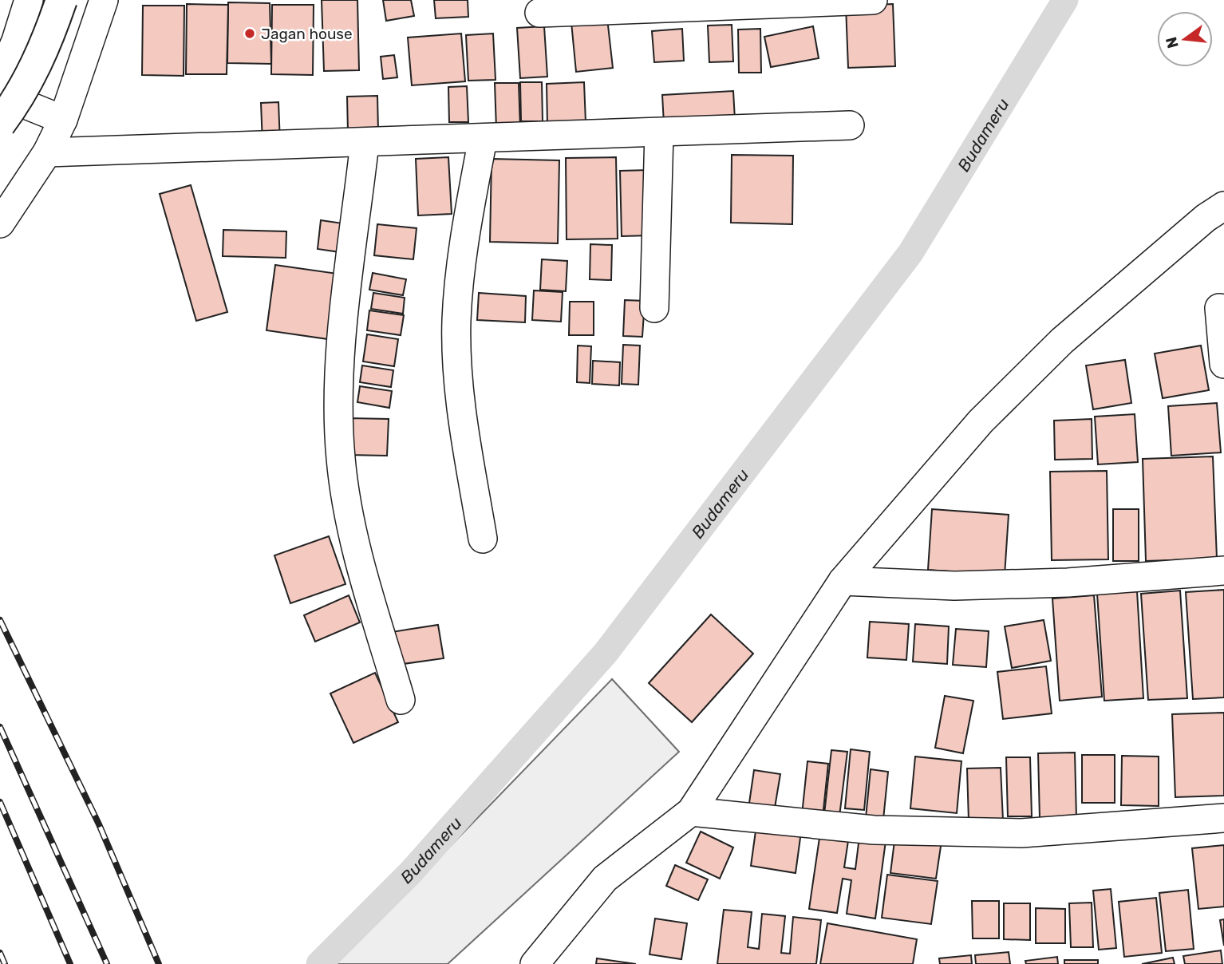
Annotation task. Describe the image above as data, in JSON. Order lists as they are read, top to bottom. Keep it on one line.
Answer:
{"water":["Budameru"],"places":["Jagan house"],"north":"left"}
